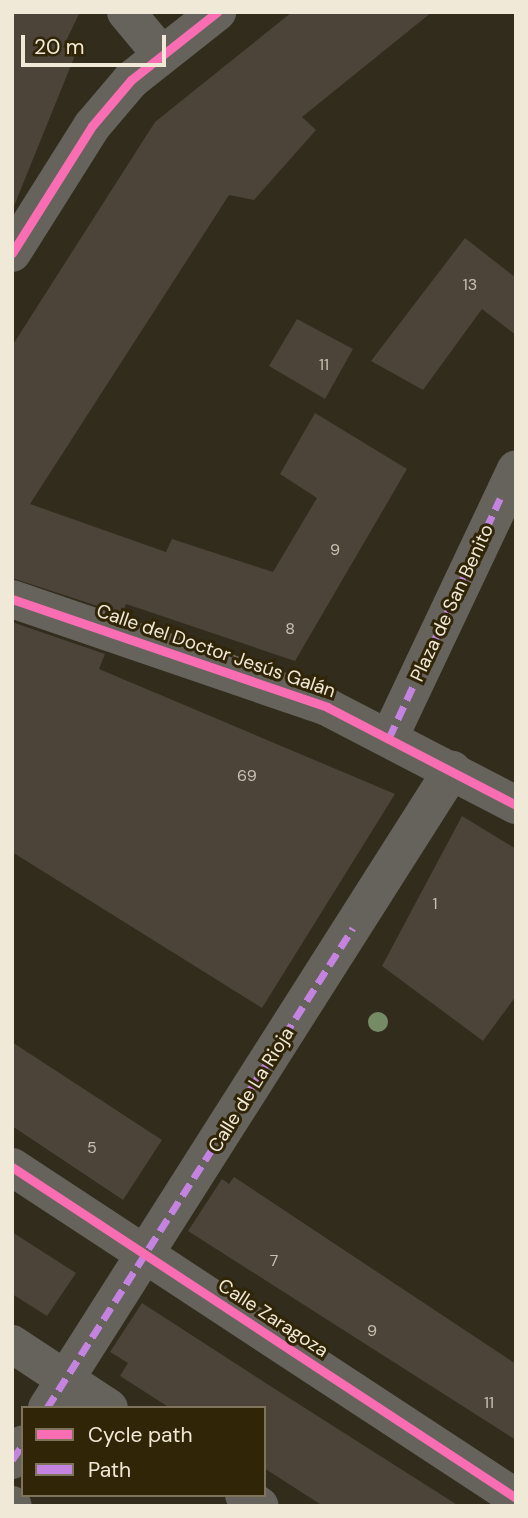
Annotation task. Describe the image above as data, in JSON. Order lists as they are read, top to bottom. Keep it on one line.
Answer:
{"streets":{"street":["Plaza de San Benito","Calle del Doctor Jesús Galán","Calle de La Rioja","Calle Zaragoza"]},"crossings":[["Plaza de San Benito","Calle del Doctor Jesús Galán"],["Calle del Doctor Jesús Galán","Calle de La Rioja"],["Calle de La Rioja","Calle Zaragoza"]],"house_numbers":["13","11","9","8","69","1","5","7","9","11"],"legend":["Cycle path","Path"],"scale_bar":"20 m"}
